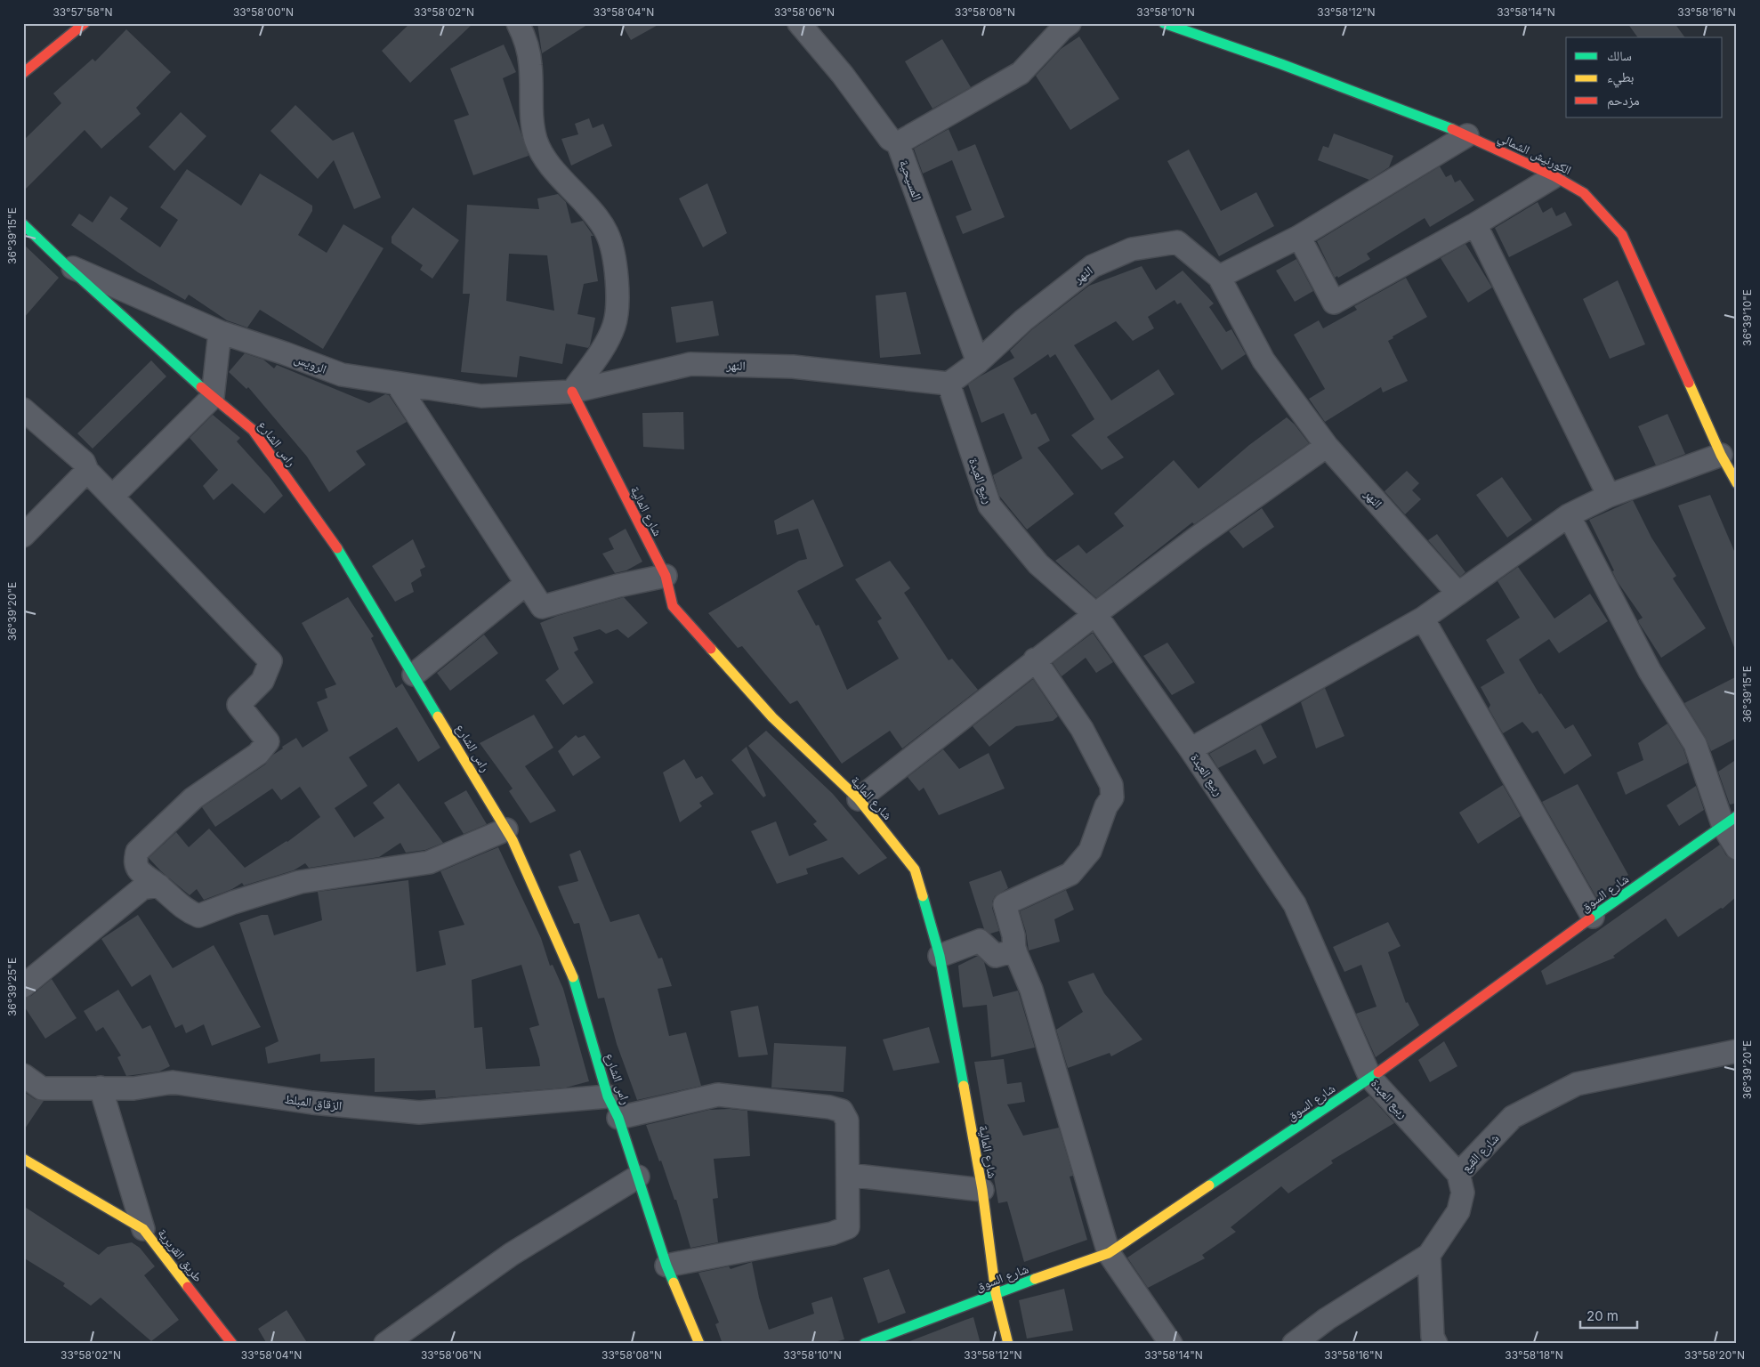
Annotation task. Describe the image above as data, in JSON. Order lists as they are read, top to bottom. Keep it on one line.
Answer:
{"streets":{"street":["الكورنيش الشمالي","المسيحية","النهر","الرويس","راس الشارع","ربيع العبدة","شارع المالية","شارع السوق","الزقاق المبلط","شارع القبع","طريق القريرية"]},"crossings":[["المسيحية","النهر"],["النهر","الرويس"],["النهر","ربيع العبدة"],["النهر","شارع المالية"],["الرويس","راس الشارع"],["الرويس","شارع المالية"],["راس الشارع","الزقاق المبلط"],["ربيع العبدة","شارع السوق"],["ربيع العبدة","شارع القبع"],["شارع المالية","شارع السوق"]],"legend":["سالك","بطيء","مزدحم"],"scale_bar":"20 m","coordinates":["33°57'58\"N","33°58'00\"N","33°58'02\"N","33°58'04\"N","33°58'06\"N","33°58'08\"N","33°58'10\"N","33°58'12\"N","33°58'14\"N","33°58'16\"N","36°39'15\"E","36°39'10\"E","36°39'20\"E","36°39'25\"E","33°58'18\"N","33°58'20\"N"]}
